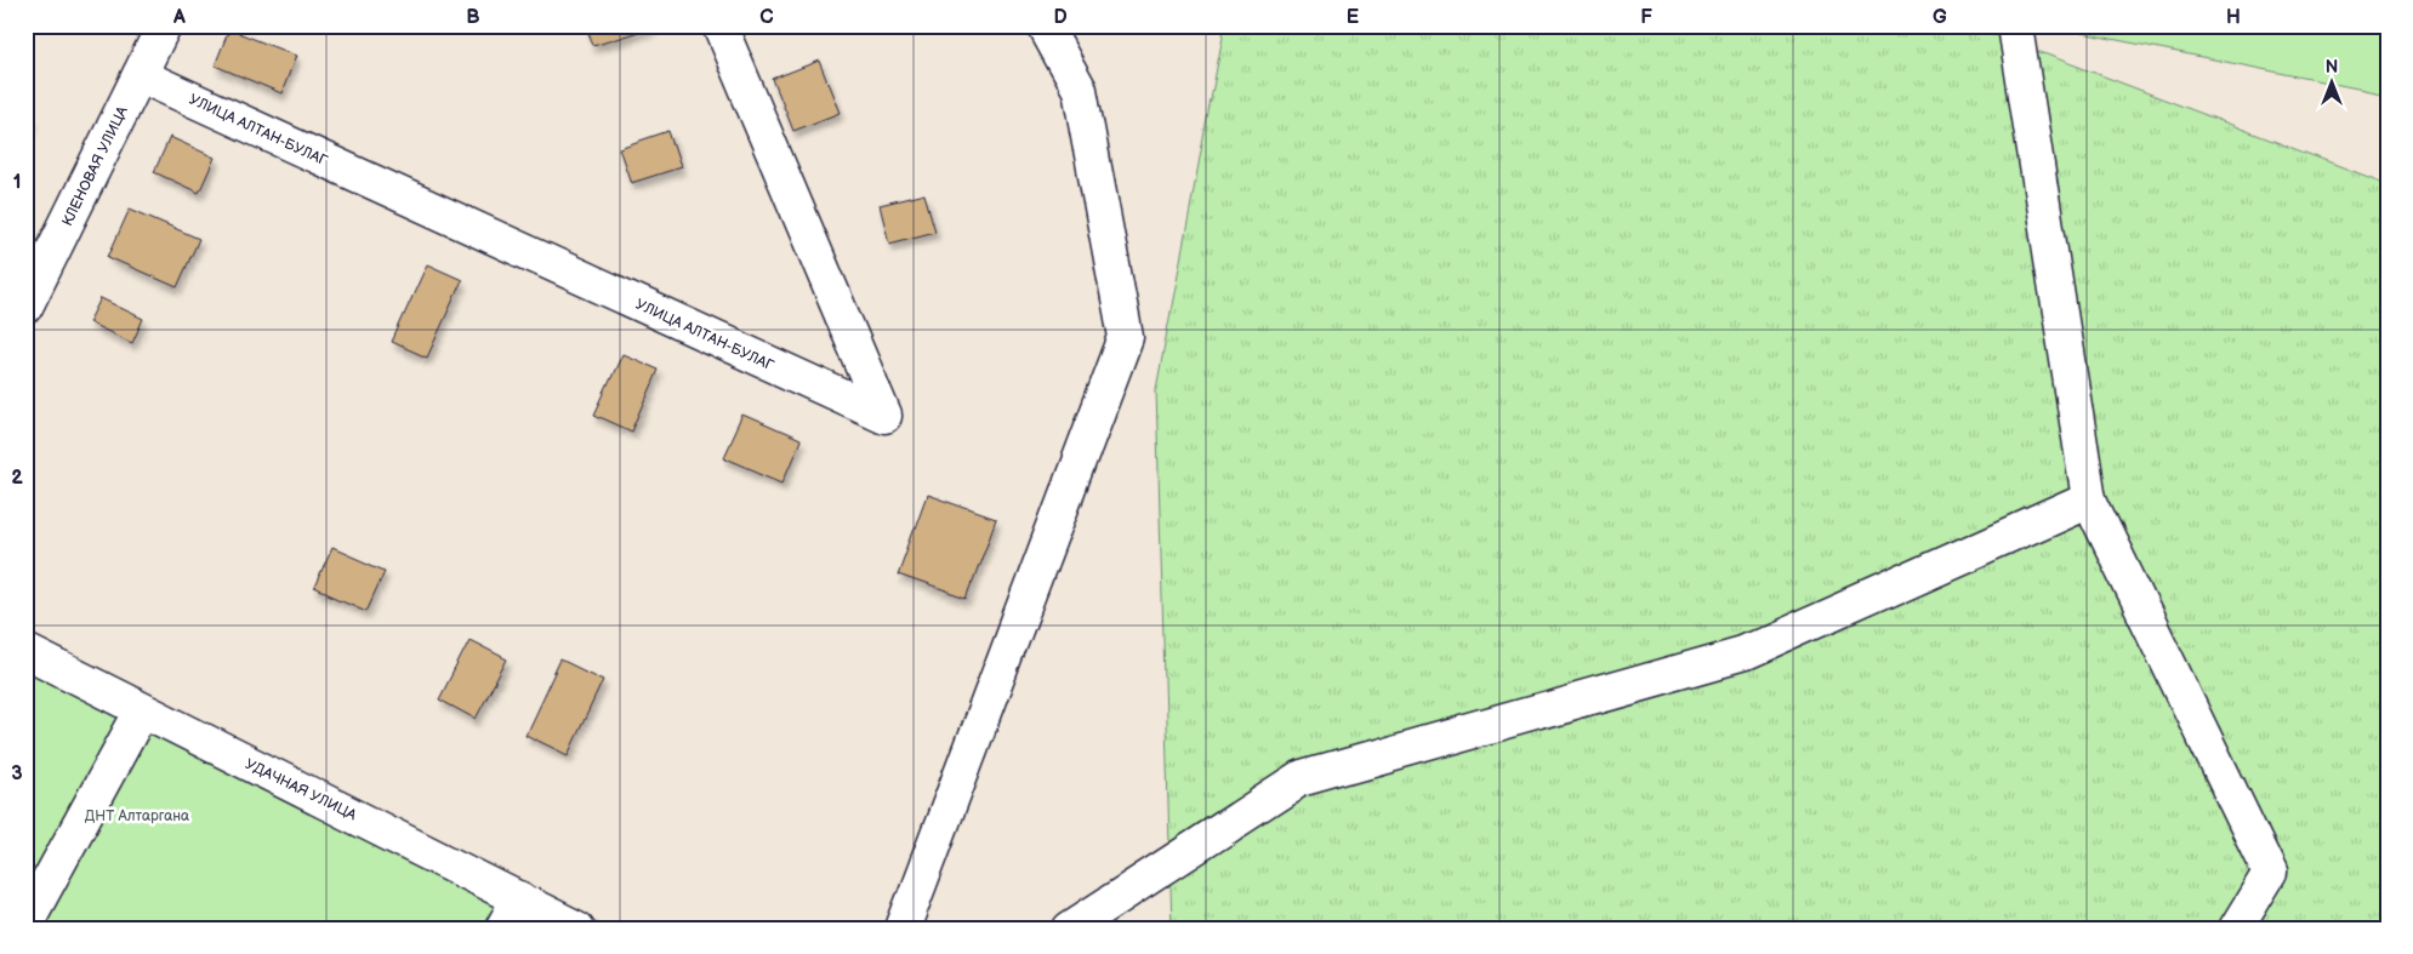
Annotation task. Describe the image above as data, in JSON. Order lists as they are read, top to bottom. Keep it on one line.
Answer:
{"streets":{"street":["УЛИЦА АЛТАН-БУЛАГ","КЛЕНОВАЯ УЛИЦА","УДАЧНАЯ УЛИЦА"]},"crossings":[["УЛИЦА АЛТАН-БУЛАГ","КЛЕНОВАЯ УЛИЦА"]],"parks":["ДНТ Алтаргана"],"north":"top","grid":{"columns":["A","B","C","D","E","F","G","H"],"rows":["1","2","3"]}}
